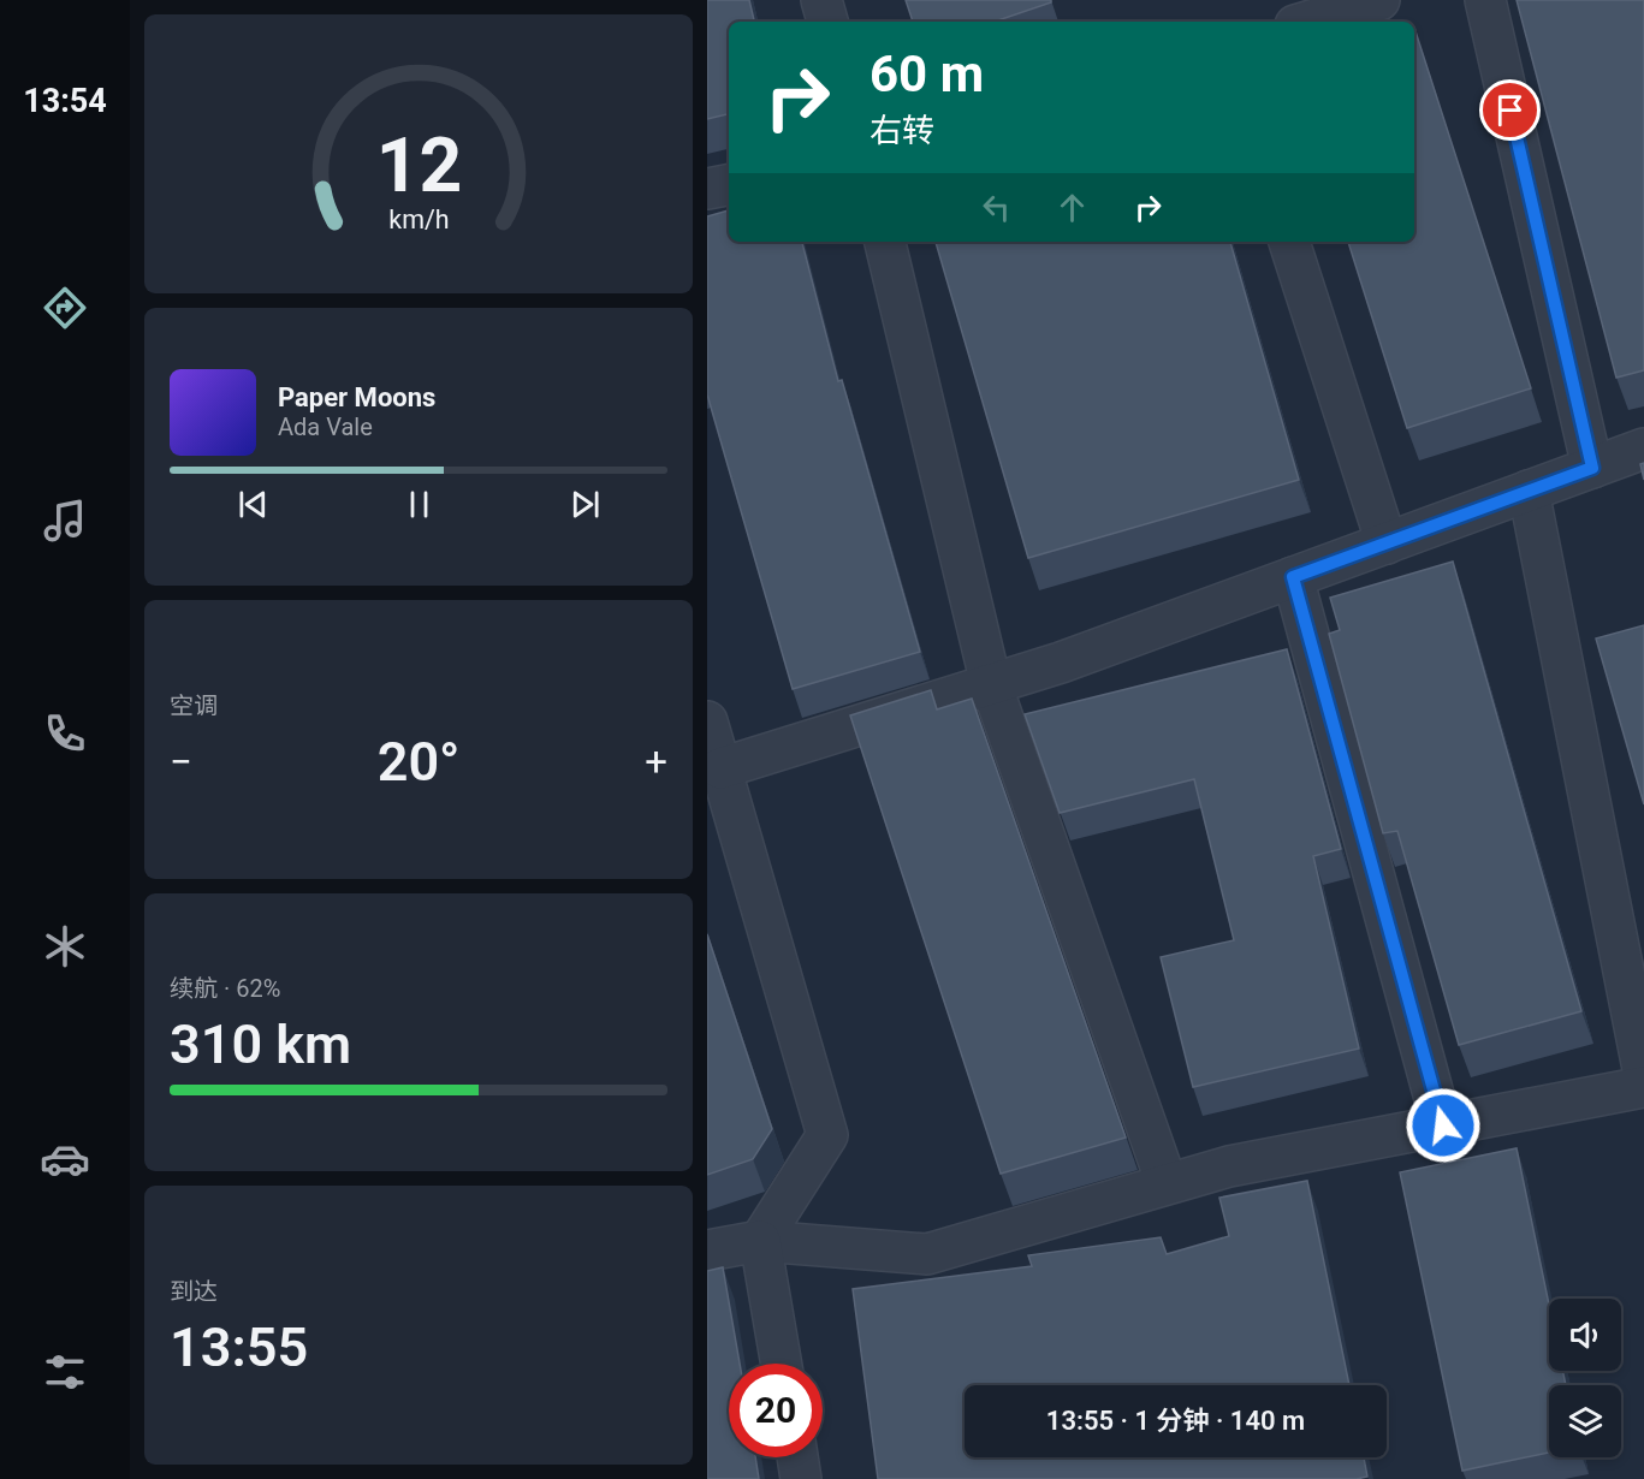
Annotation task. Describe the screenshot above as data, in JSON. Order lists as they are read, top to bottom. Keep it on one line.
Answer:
{"page":{"tabs":"13:54","turn":["60 m","右转"],"song":["Paper Moons","Ada Vale"],"tile":["空调",["续航 · 62%","310 km"],["到达","13:55"]],"heat":["−","20°","+"],"limit":"20","trip":"13:55 · 1 分钟 · 140 m","gauge":["12","km/h"]}}
